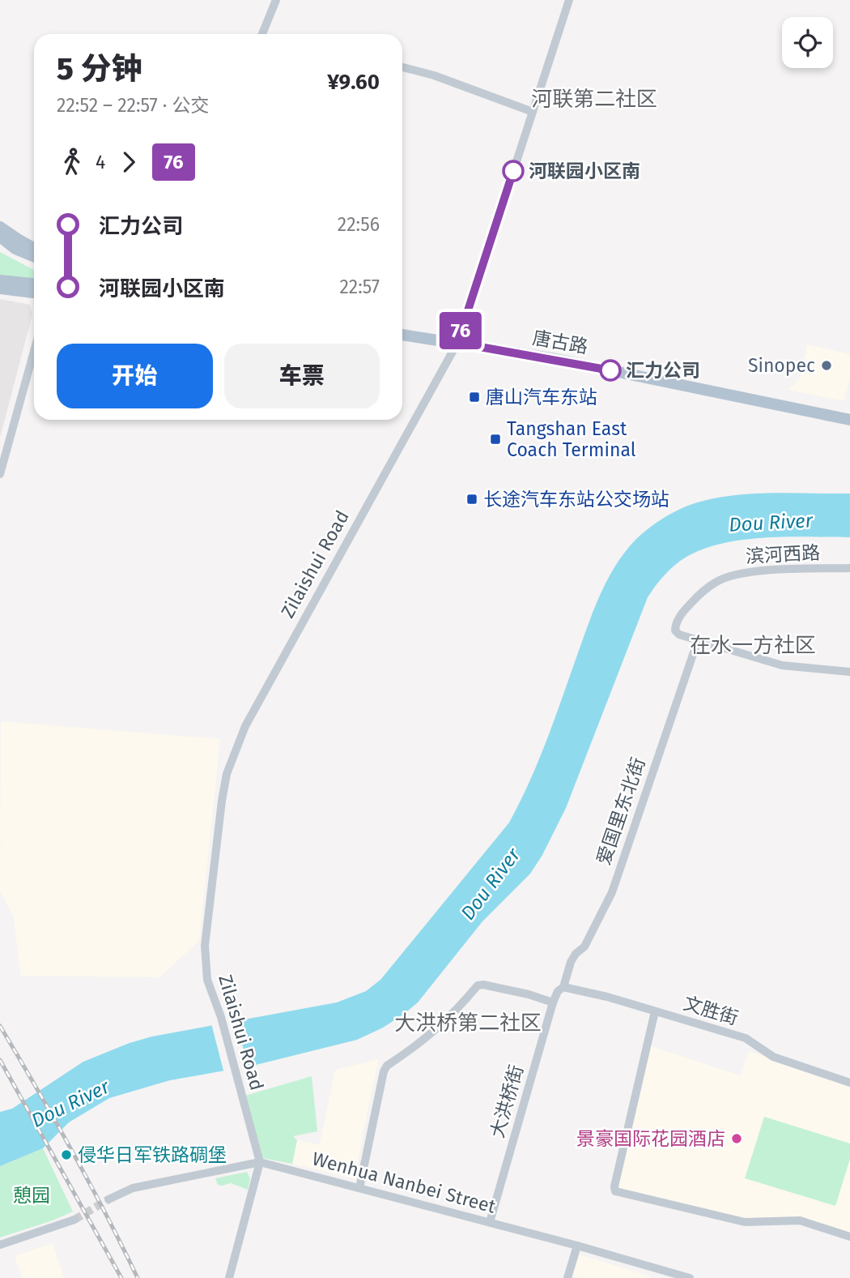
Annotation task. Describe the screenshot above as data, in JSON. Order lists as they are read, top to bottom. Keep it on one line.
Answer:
{"streets":{"main road":["唐古路"],"street":["滨河西路","Zilaishui Road","爱国里东北街","文胜街","大洪桥街","Wenhua Nanbei Street"]},"crossings":[["唐古路","Zilaishui Road"],["滨河西路","爱国里东北街"],["Zilaishui Road","Wenhua Nanbei Street"],["爱国里东北街","文胜街"],["爱国里东北街","大洪桥街"],["文胜街","大洪桥街"],["大洪桥街","Wenhua Nanbei Street"]],"districts":["河联第二社区","在水一方社区","大洪桥第二社区"],"water":["Dou River"],"parks":["憩园"],"places":{"other":["河联园小区南","Sinopec","汇力公司","景豪国际花园酒店","侵华日军铁路碉堡"],"transit":["唐山汽车东站","Tangshan East Coach Terminal","长途汽车东站公交场站"]},"lines":["bus line 76"],"page":{"on_map":"76","heading":["5 分钟","22:52 – 22:57 · 公交","¥9.60"],"legs":["4","76"],"list":[{"name":"汇力公司","value":"22:56"},{"name":"河联园小区南","value":"22:57"}],"buttons":["开始","车票"]}}
